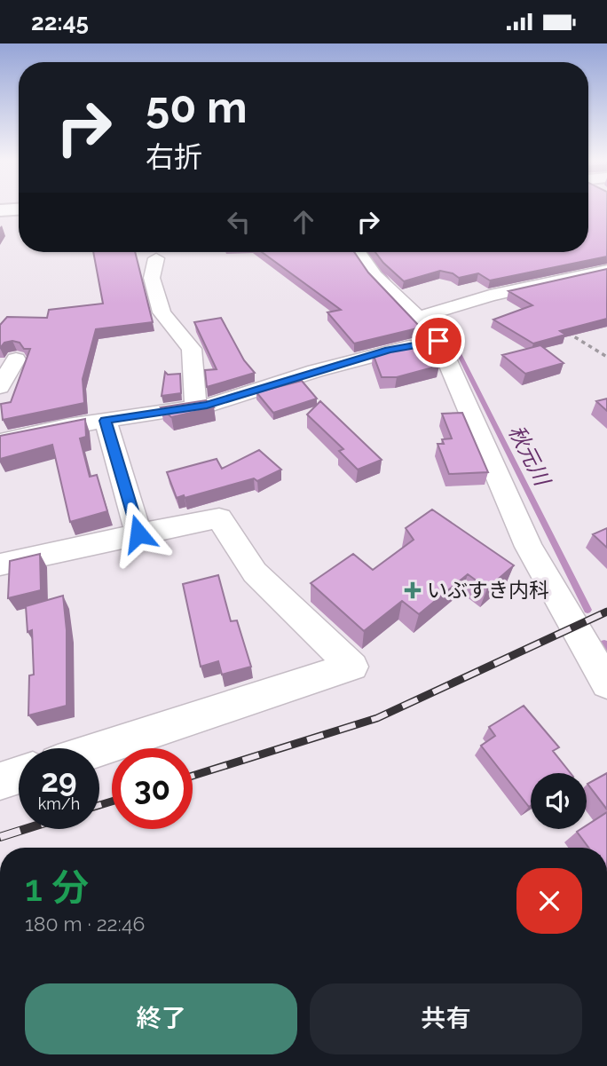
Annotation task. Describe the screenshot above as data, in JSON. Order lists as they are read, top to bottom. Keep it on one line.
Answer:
{"water":["秋元川"],"places":{"health":["いぶすき内科"]},"page":{"status":"22:45","turn":["50 m","右折"],"speed":"29 km/h","limit":"30","heading":["1 分","180 m · 22:46"],"buttons":["終了","共有"]}}
